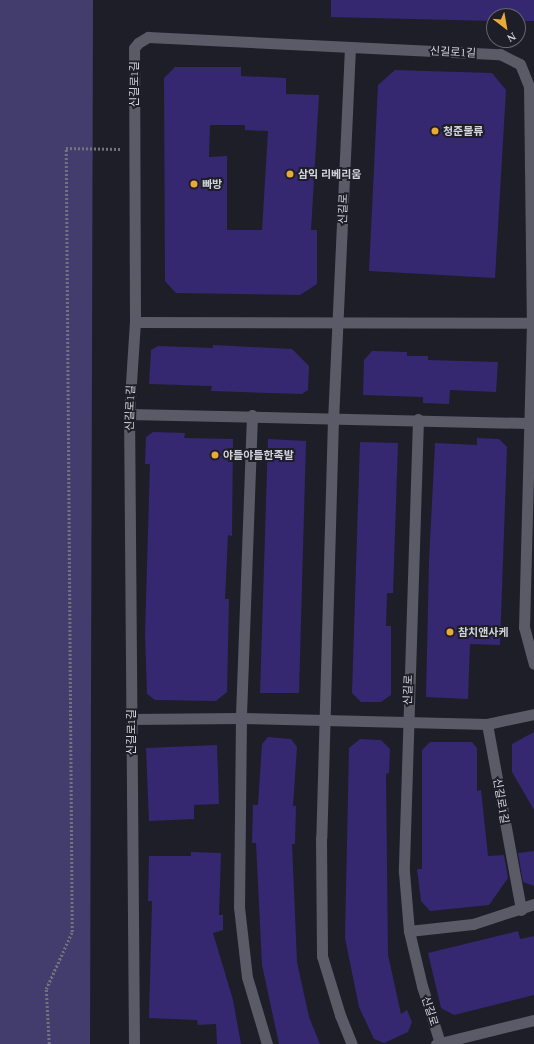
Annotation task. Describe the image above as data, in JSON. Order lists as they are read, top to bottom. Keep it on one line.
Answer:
{"streets":{"street":["신길로1길","신길로"]},"crossings":[["신길로1길","신길로"]],"places":["청준물류","삼익 리베리움","빠방","야들야들한족발","참치앤사케"],"north":"bottom right"}
